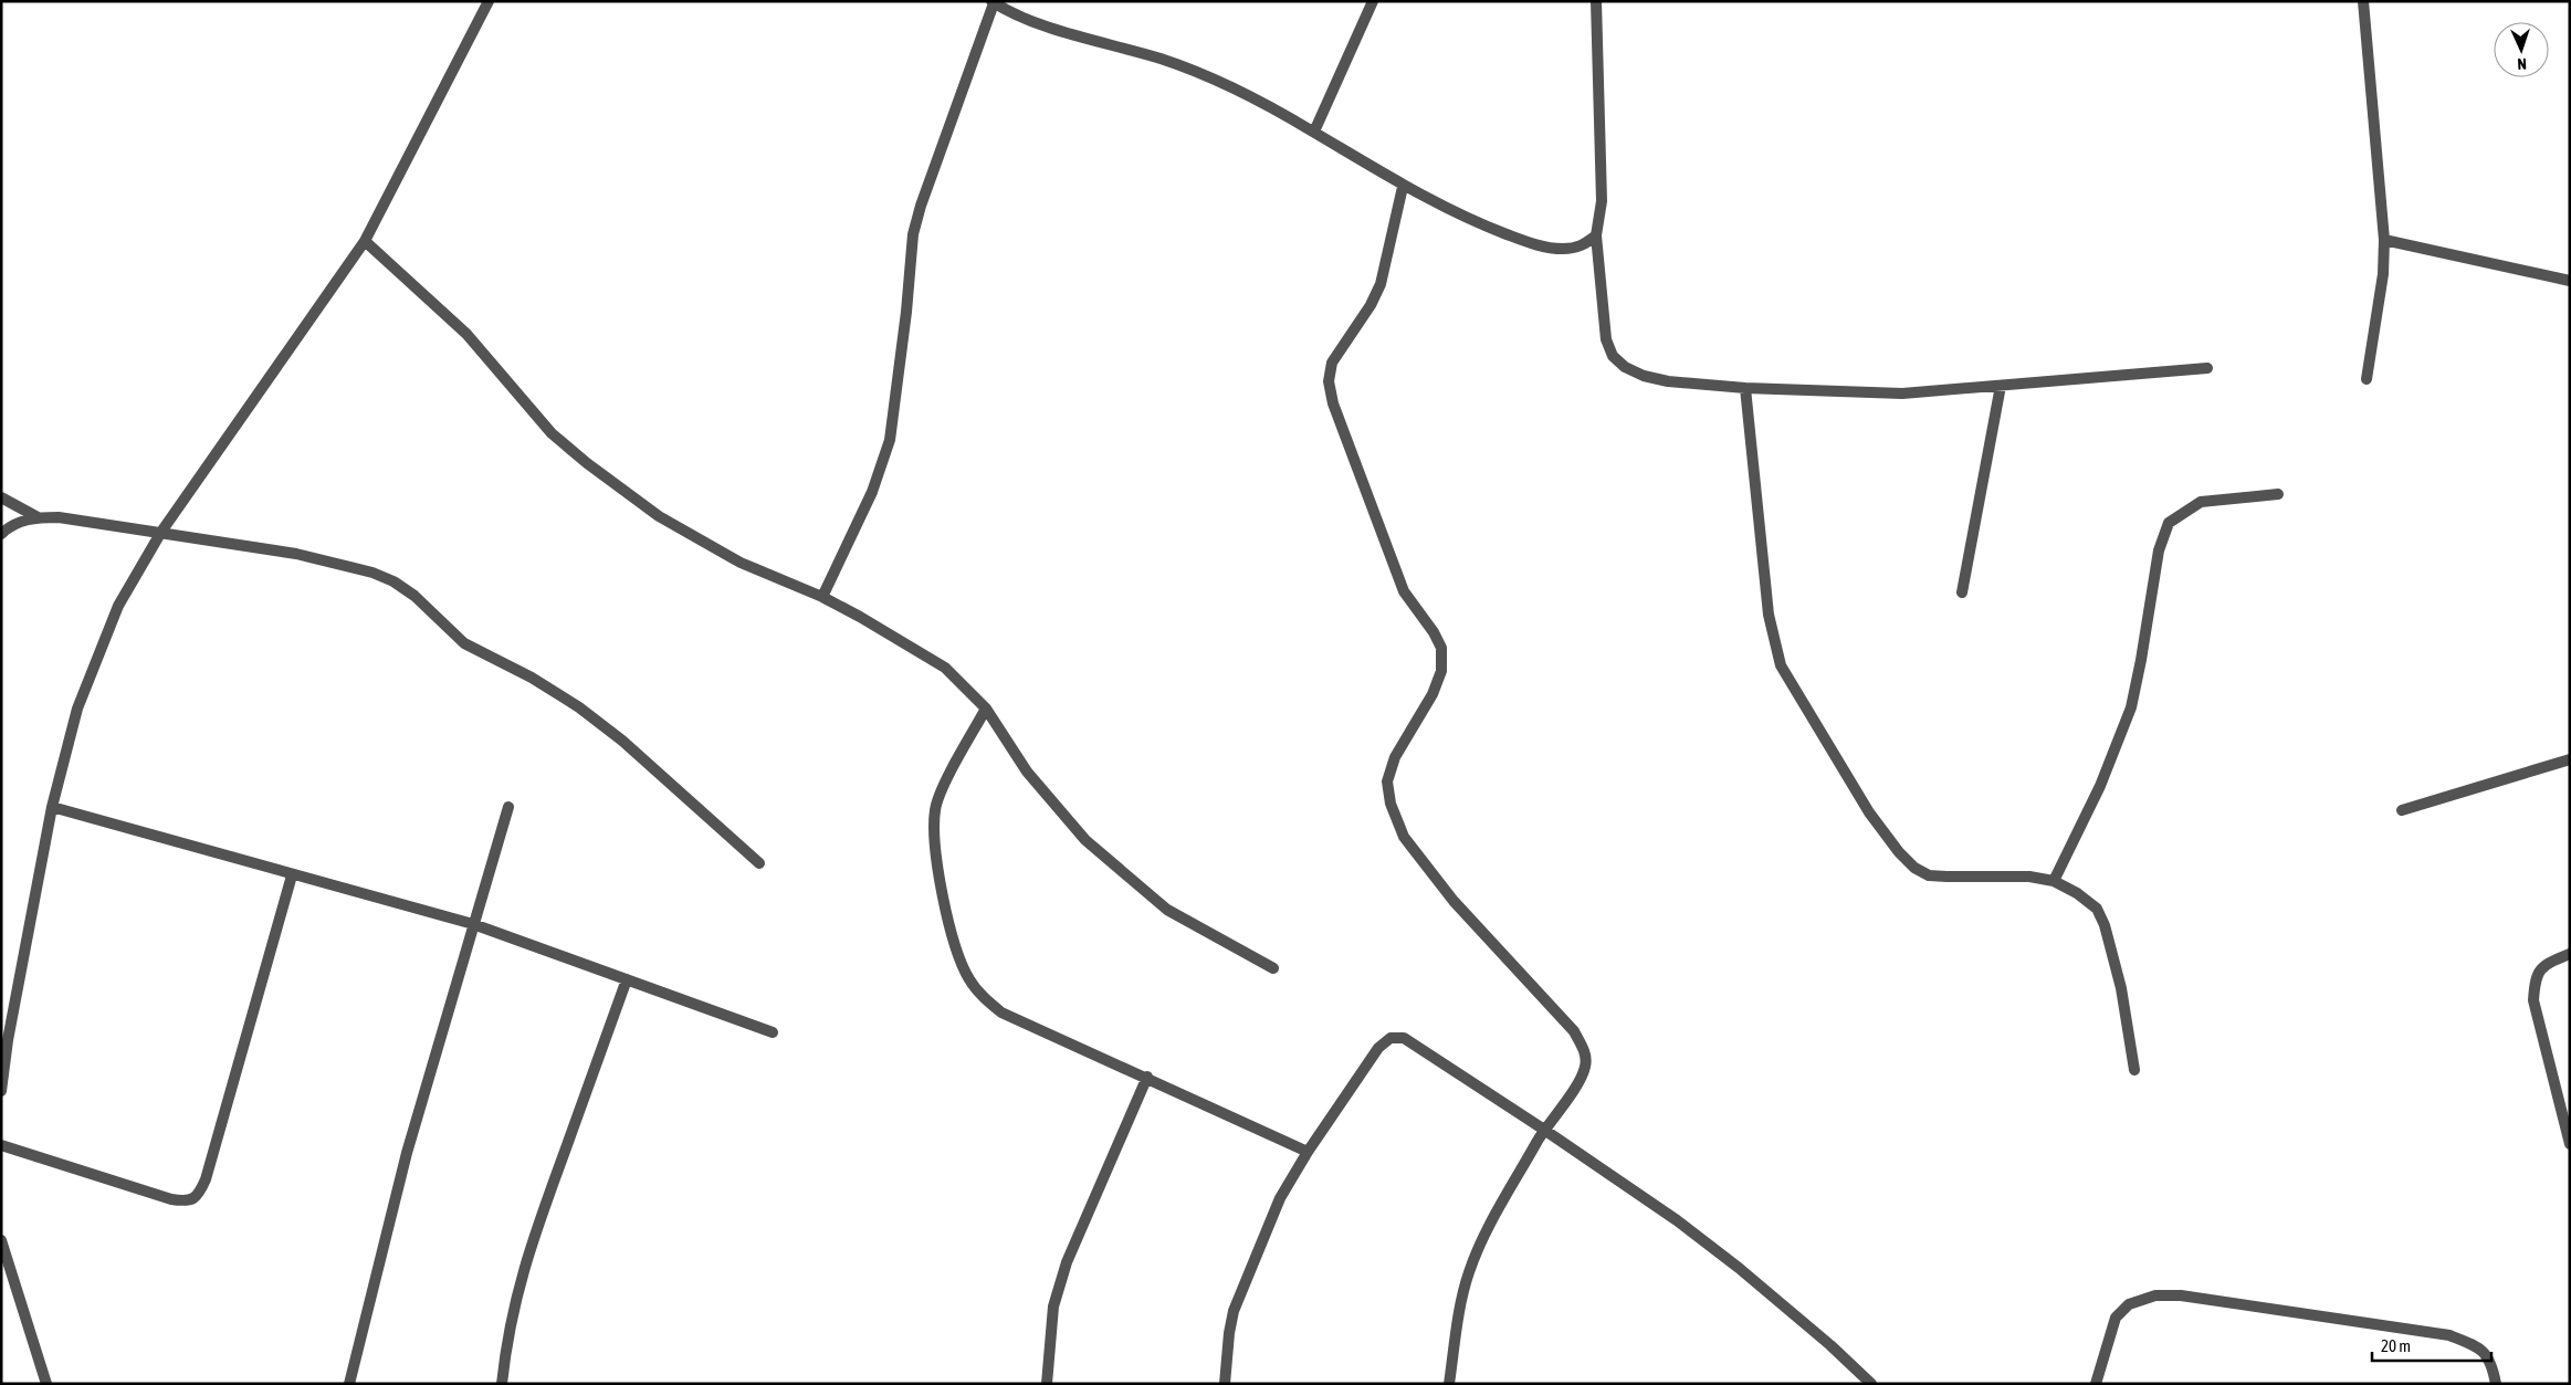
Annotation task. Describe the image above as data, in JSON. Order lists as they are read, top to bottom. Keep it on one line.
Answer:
{"scale_bar":"20 m","north":"bottom"}
